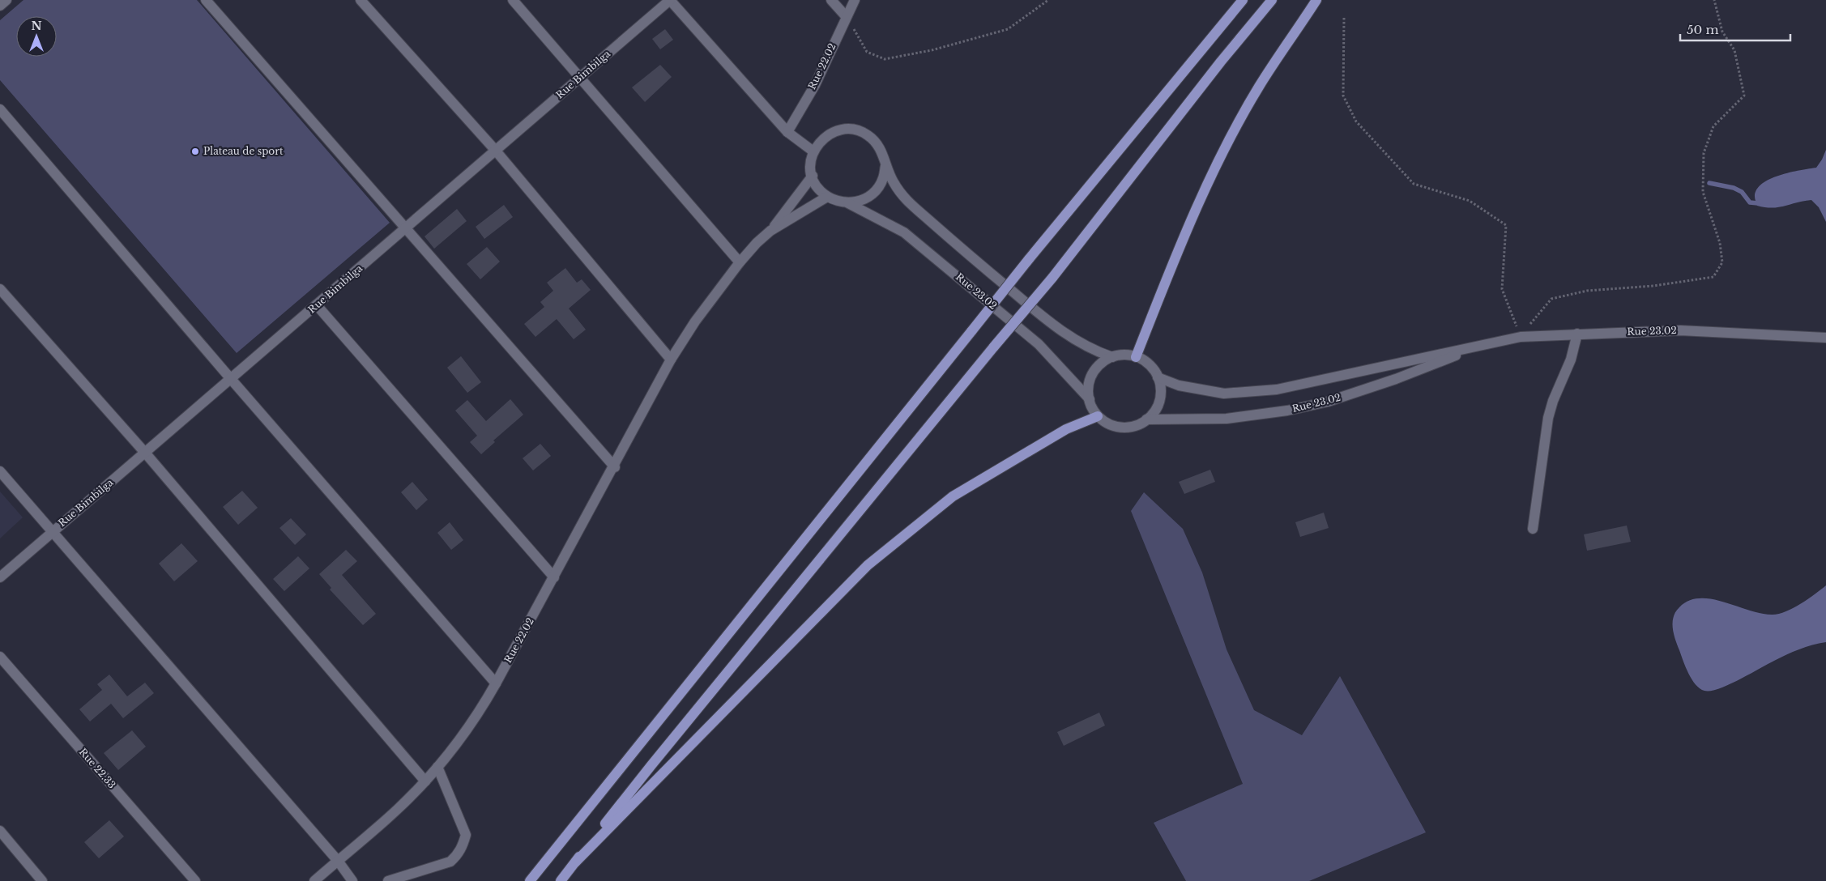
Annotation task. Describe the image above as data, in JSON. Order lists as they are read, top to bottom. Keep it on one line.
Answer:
{"streets":{"street":["Rue 22.02","Rue Bimbilga","Rue 23.02","Rue 22.33"]},"places":["Plateau de sport"],"scale_bar":"50 m","north":"top"}
